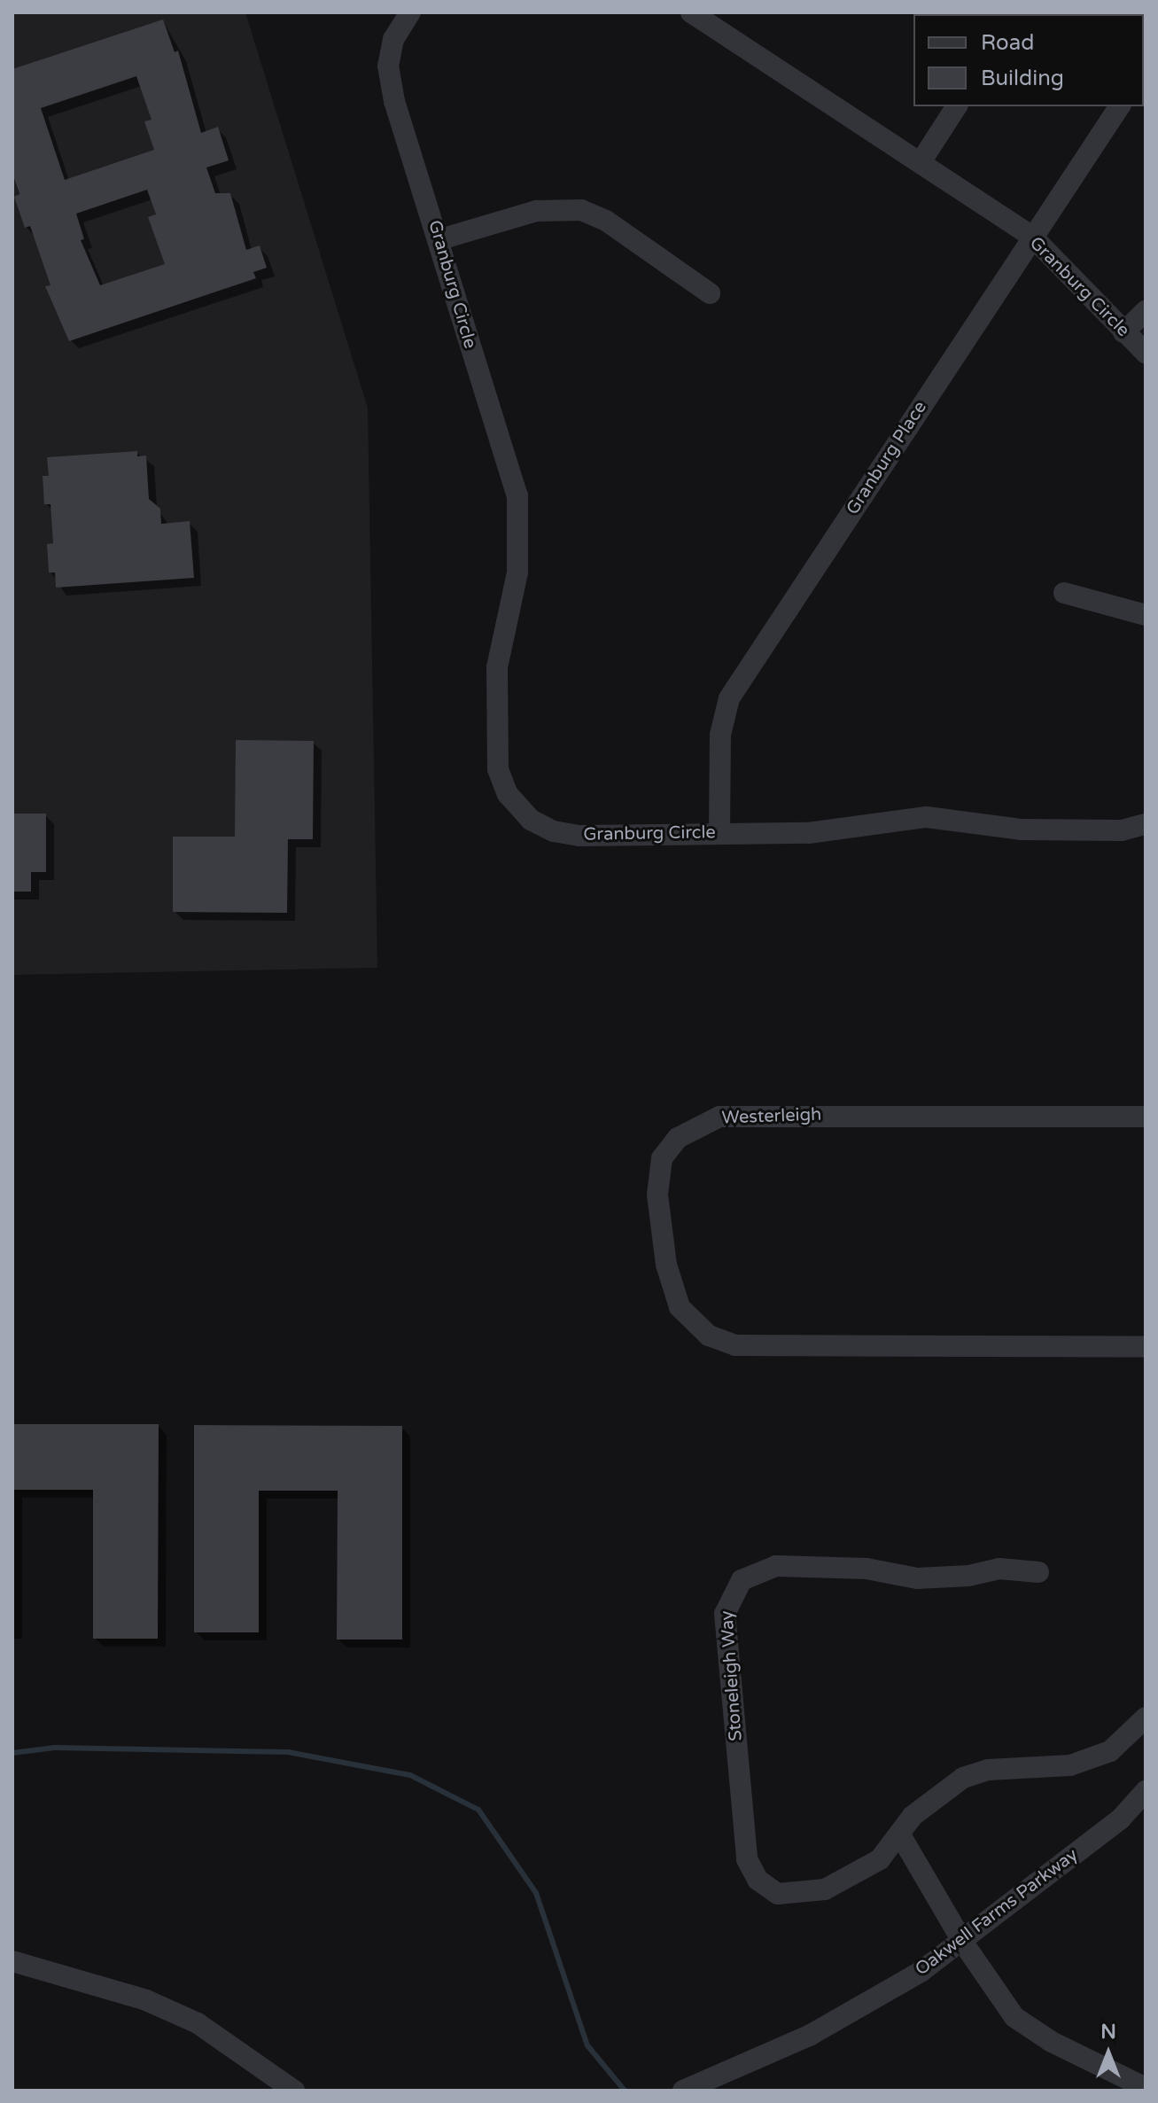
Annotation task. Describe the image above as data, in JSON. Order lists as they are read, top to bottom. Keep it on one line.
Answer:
{"streets":{"street":["Granburg Circle","Granburg Place","Westerleigh","Stoneleigh Way","Oakwell Farms Parkway"]},"crossings":[["Granburg Circle","Granburg Place"]],"legend":["Road","Building"],"north":"top"}
